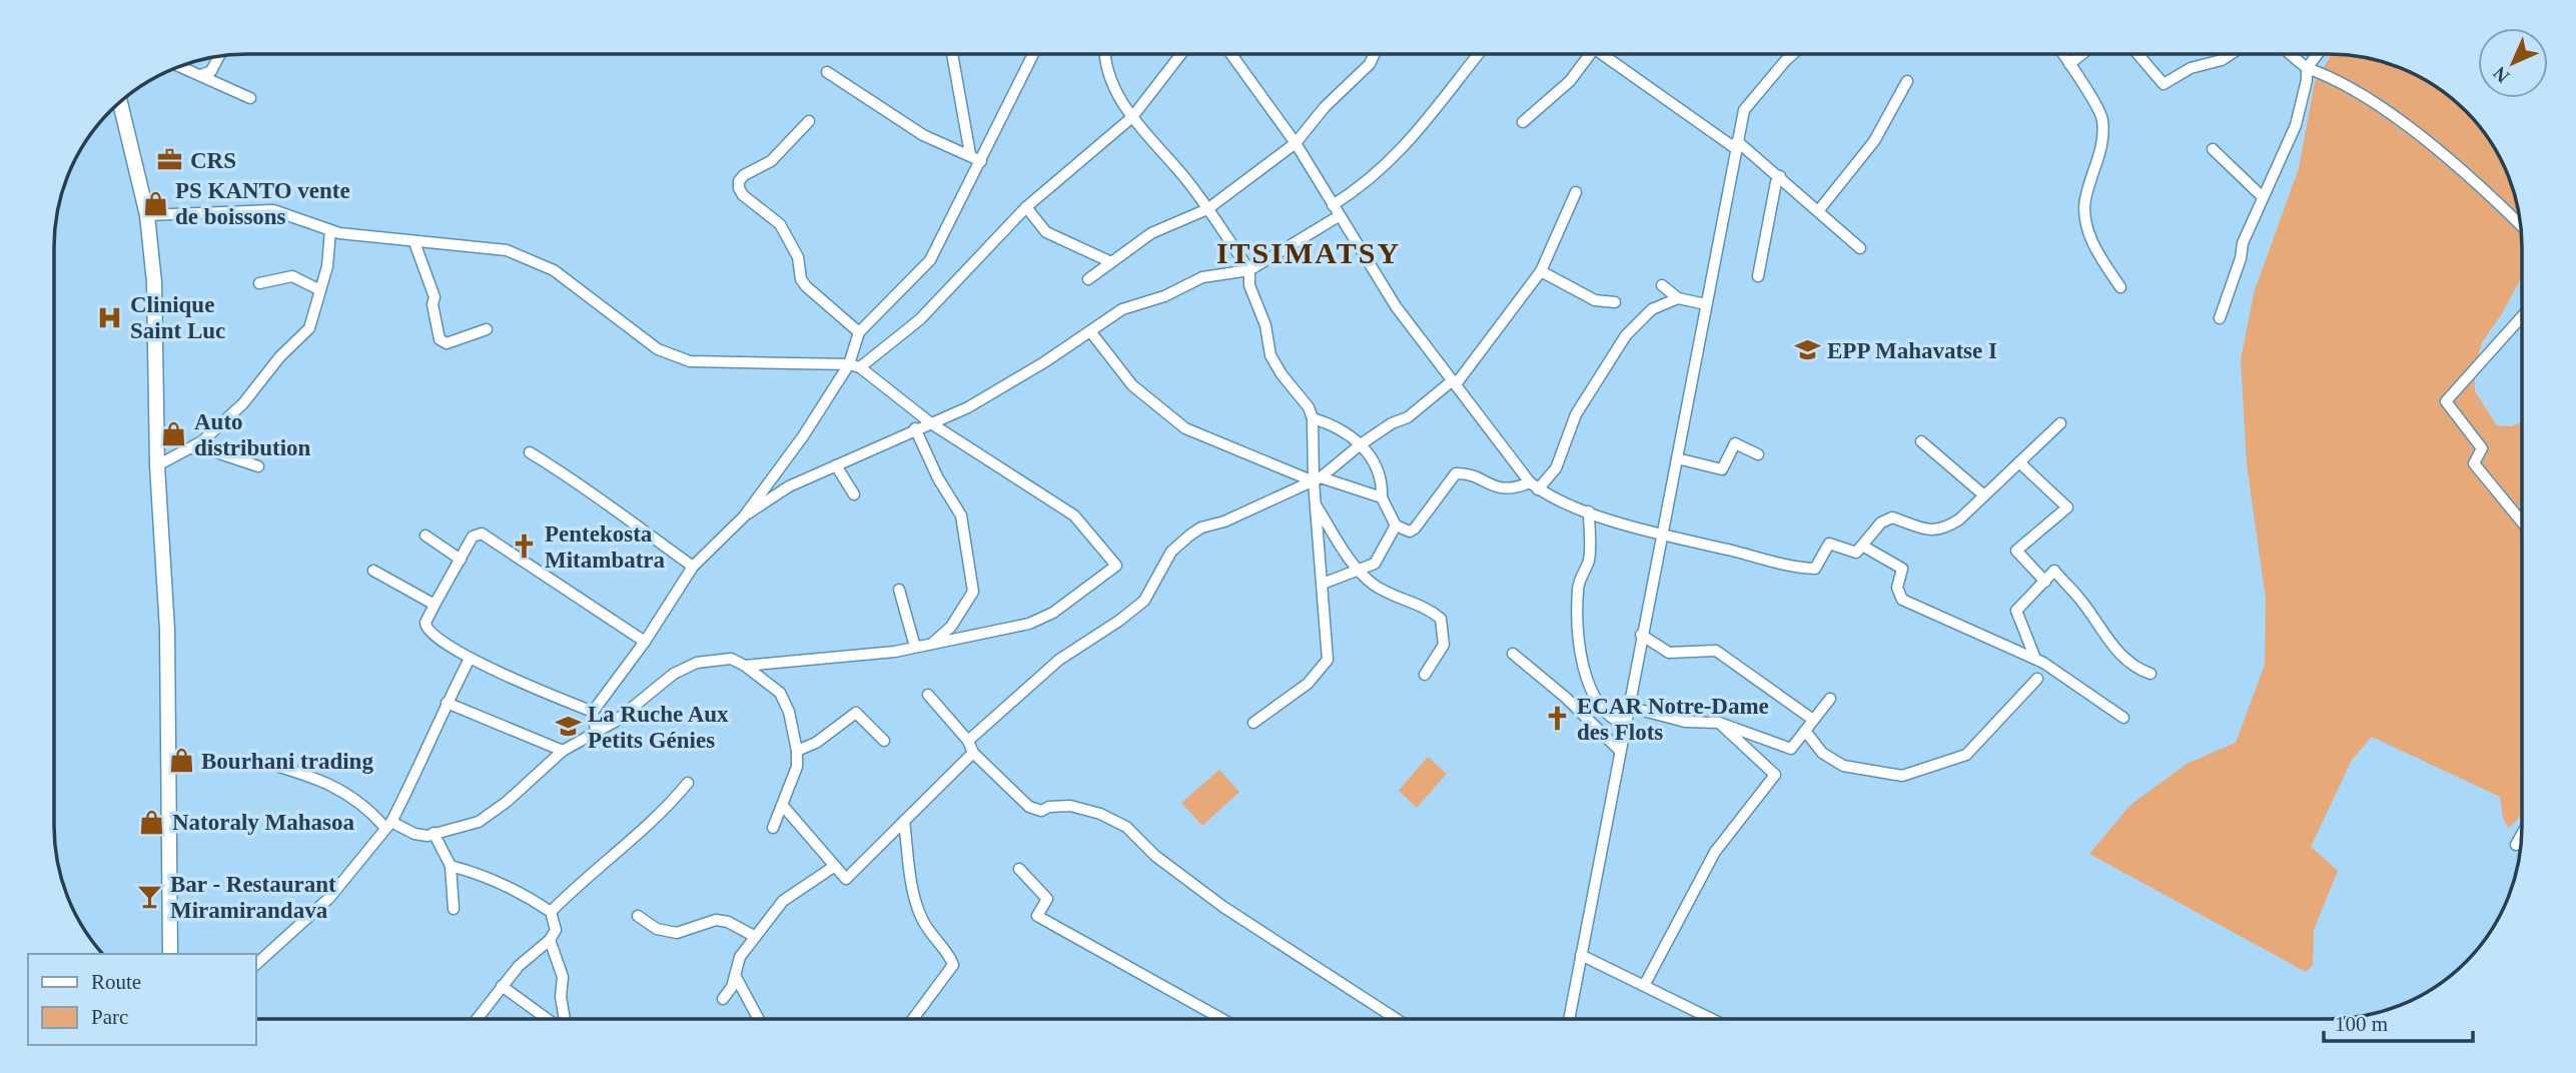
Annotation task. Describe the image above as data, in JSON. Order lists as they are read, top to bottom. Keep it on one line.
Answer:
{"districts":["ITSIMATSY"],"places":{"office":["CRS"],"shop":["PS KANTO vente de boissons","Auto distribution","Bourhani trading","Natoraly Mahasoa"],"hospital":["Clinique Saint Luc"],"school or university":["EPP Mahavatse I","La Ruche Aux Petits Génies"],"church":["Pentekosta Mitambatra","ECAR Notre-Dame des Flots"],"bar":["Bar - Restaurant Miramirandava"]},"legend":["Route","Parc"],"scale_bar":"100 m","north":"bottom left"}
